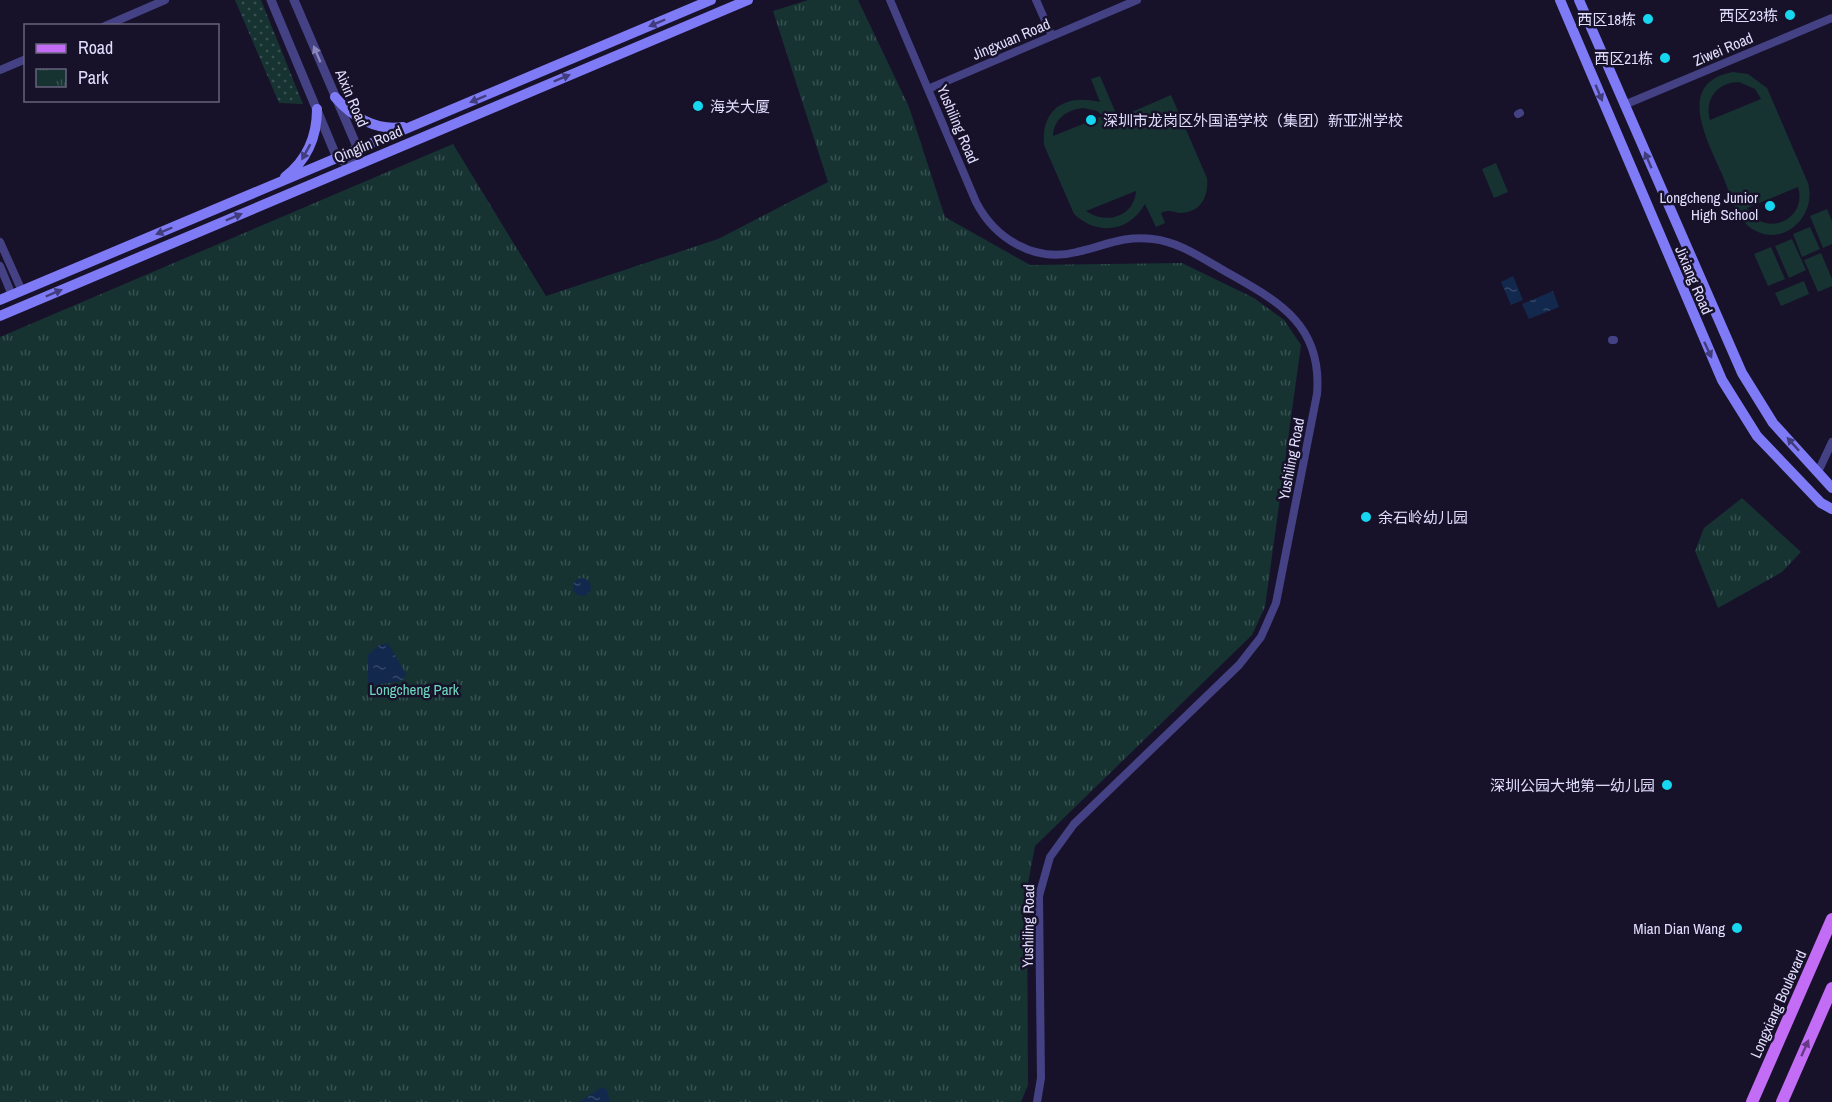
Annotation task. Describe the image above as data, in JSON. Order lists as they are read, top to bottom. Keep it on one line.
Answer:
{"streets":{"main road":["Qinglin Road","Jixiang Road","Longxiang Boulevard"],"street":["Jingxuan Road","Ziwei Road","Aixin Road","Yushiling Road"]},"crossings":[["Jingxuan Road","Yushiling Road"],["Ziwei Road","Jixiang Road"],["Aixin Road","Qinglin Road"]],"parks":["Longcheng Park"],"places":["西区23栋","西区18栋","西区21栋","海关大厦","深圳市龙岗区外国语学校（集团）新亚洲学校","Longcheng Junior High School","余石岭幼儿园","深圳公园大地第一幼儿园","Mian Dian Wang"],"legend":["Road","Park"]}
